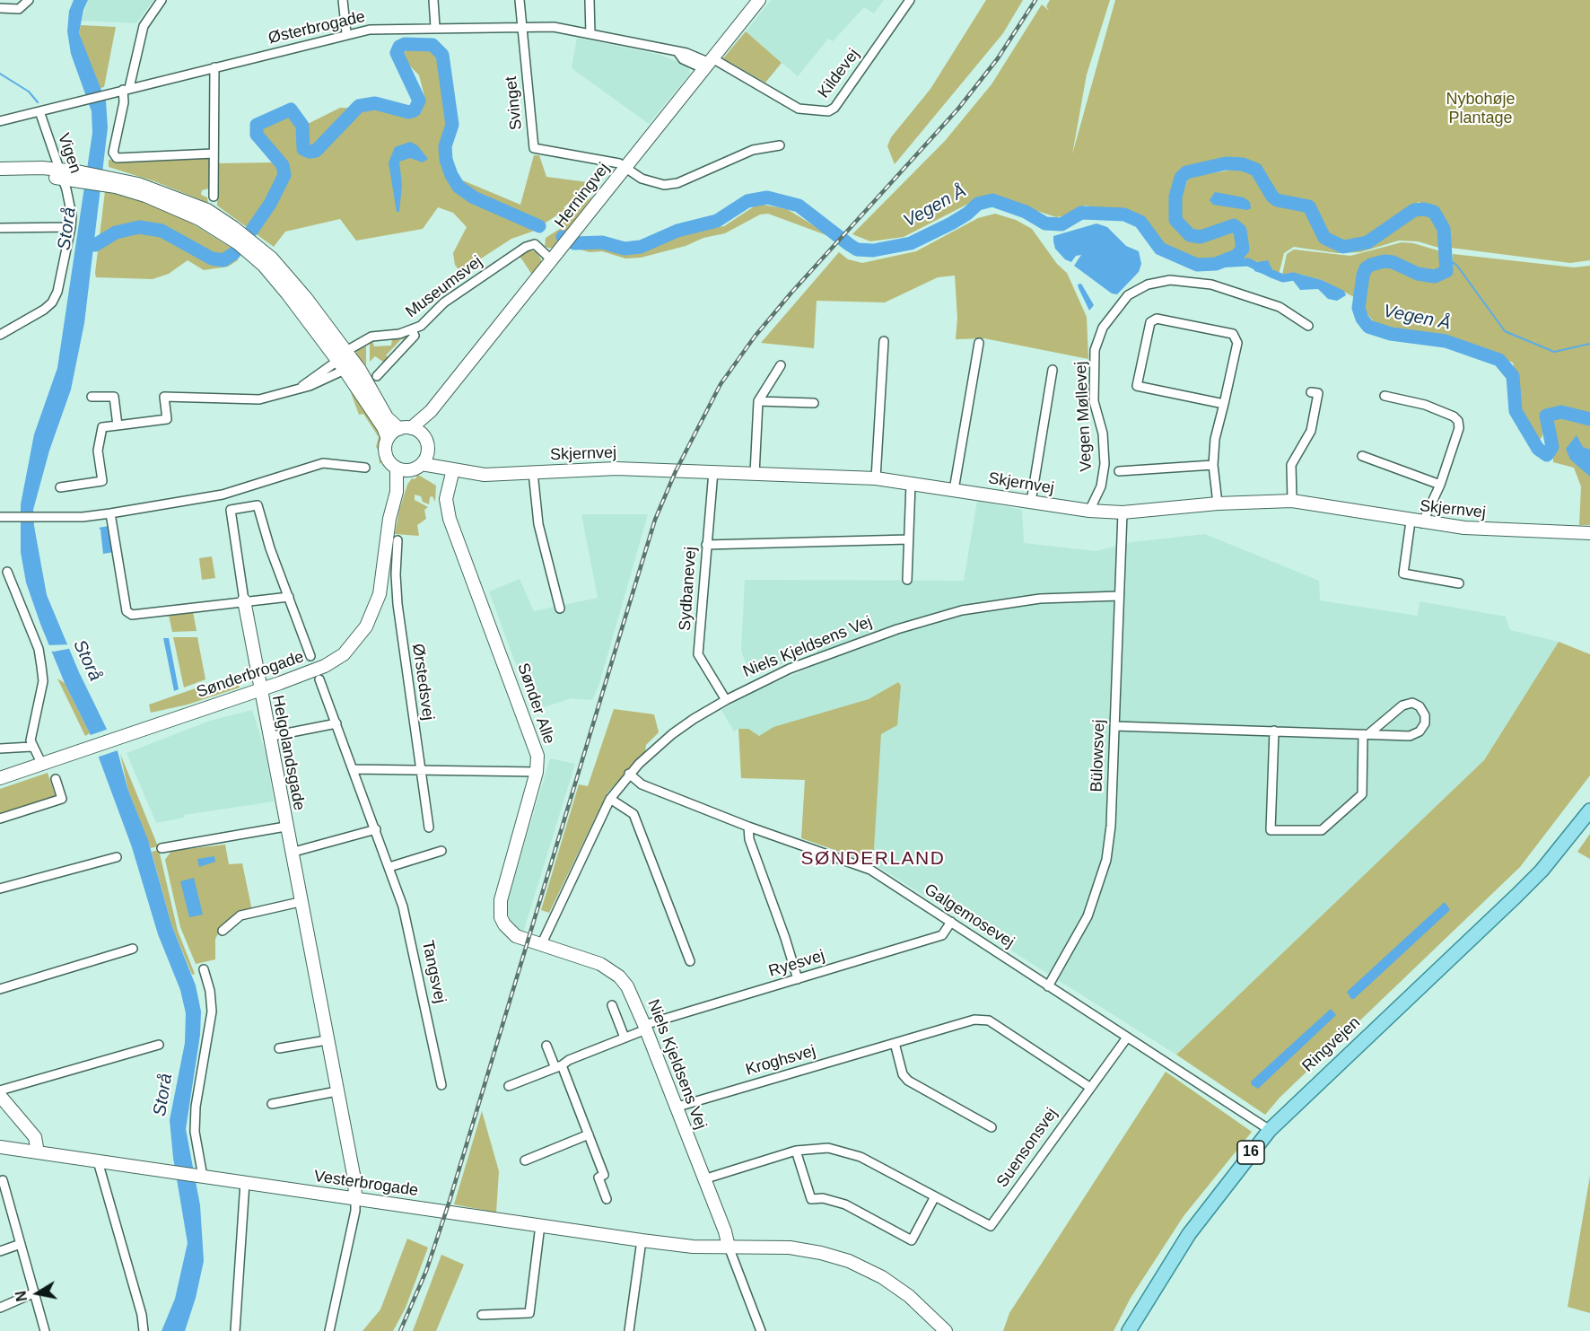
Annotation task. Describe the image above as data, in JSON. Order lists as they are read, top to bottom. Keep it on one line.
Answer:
{"streets":{"main road":["Ringvejen","16"],"street":["Østerbrogade","Kildevej","Svinget","Vigen","Herningvej","Museumsvej","Vegen Møllevej","Skjernvej","Sydbanevej","Niels Kjeldsens Vej","Sønderbrogade","Ørstedsvej","Sønder Alle","Helgolandsgade","Bülowsvej","Galgemosevej","Ryesvej","Tangsvej","Kroghsvej","Suensonsvej","Vesterbrogade"]},"crossings":[["Østerbrogade","Kildevej"],["Østerbrogade","Svinget"],["Østerbrogade","Vigen"],["Østerbrogade","Herningvej"],["Kildevej","Herningvej"],["Svinget","Herningvej"],["Herningvej","Museumsvej"],["Herningvej","Skjernvej"],["Herningvej","Sønderbrogade"],["Vegen Møllevej","Skjernvej"],["Skjernvej","Sydbanevej"],["Skjernvej","Sønderbrogade"],["Skjernvej","Sønder Alle"],["Skjernvej","Bülowsvej"],["Sydbanevej","Niels Kjeldsens Vej"],["Niels Kjeldsens Vej","Sønder Alle"],["Niels Kjeldsens Vej","Bülowsvej"],["Niels Kjeldsens Vej","Galgemosevej"],["Niels Kjeldsens Vej","Ryesvej"],["Niels Kjeldsens Vej","Kroghsvej"],["Niels Kjeldsens Vej","Suensonsvej"],["Niels Kjeldsens Vej","Vesterbrogade"],["Sønderbrogade","Helgolandsgade"],["Helgolandsgade","Vesterbrogade"],["Bülowsvej","Galgemosevej"],["Galgemosevej","Ryesvej"],["Galgemosevej","Ringvejen"],["Galgemosevej","Suensonsvej"],["Kroghsvej","Suensonsvej"]],"districts":["SØNDERLAND"],"water":["Vegen Å","Storå"],"parks":["Nybohøje Plantage"],"north":"left"}
